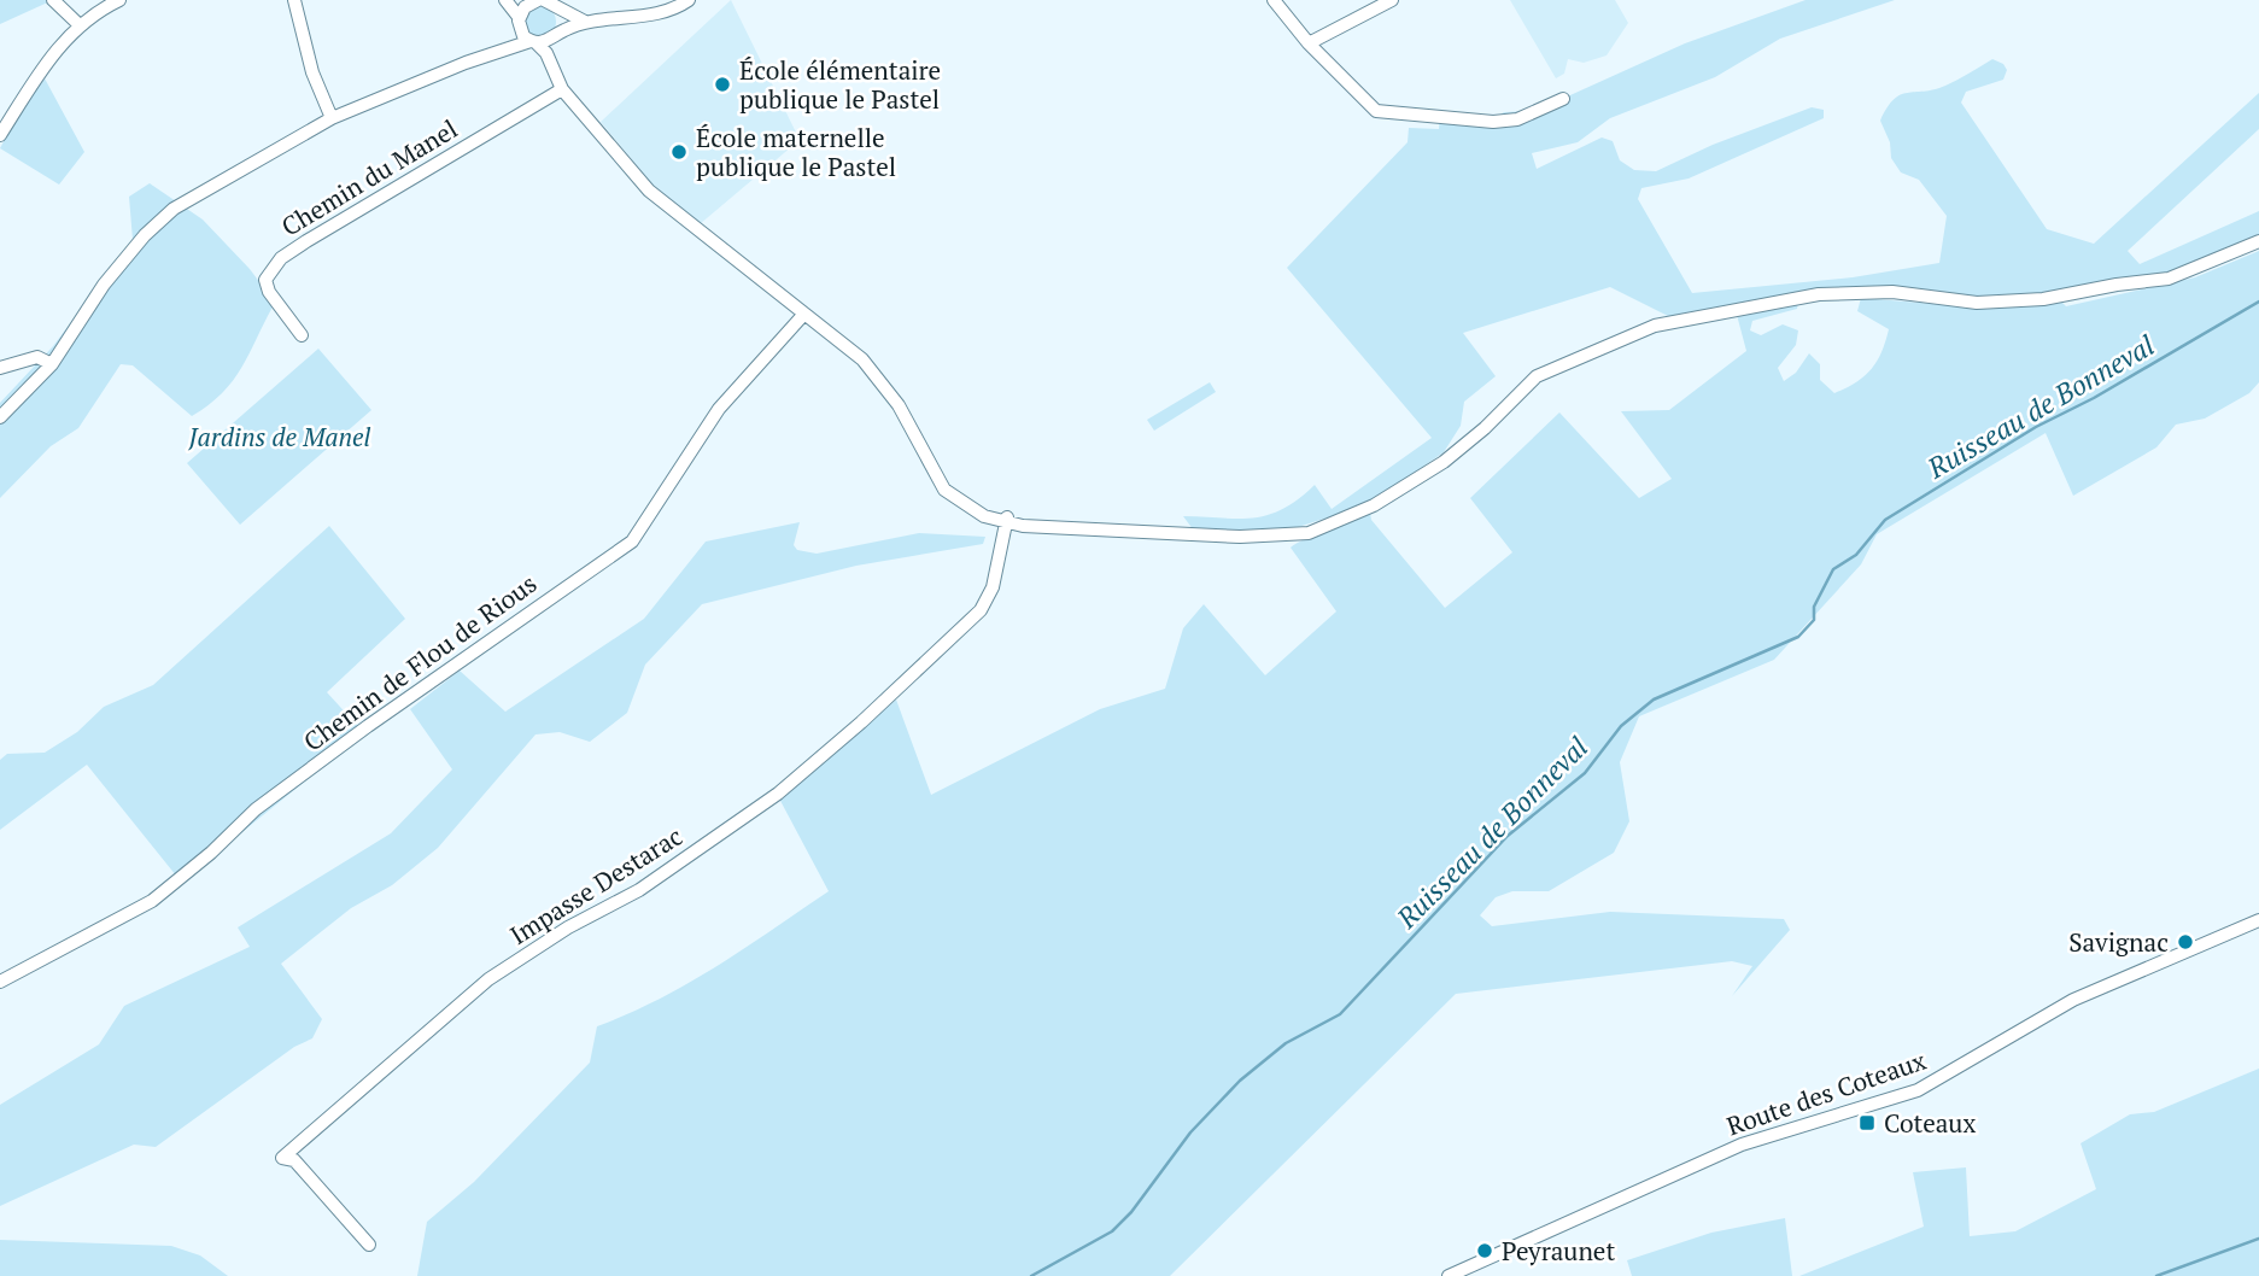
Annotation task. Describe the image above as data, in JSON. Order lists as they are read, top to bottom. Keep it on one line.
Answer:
{"streets":{"street":["Chemin du Manel","Chemin de Flou de Rious","Impasse Destarac","Route des Coteaux"]},"water":["Ruisseau de Bonneval"],"parks":["Jardins de Manel"],"places":{"other":["École élémentaire publique le Pastel","École maternelle publique le Pastel","Savignac","Peyraunet"],"transit":["Coteaux"]}}
